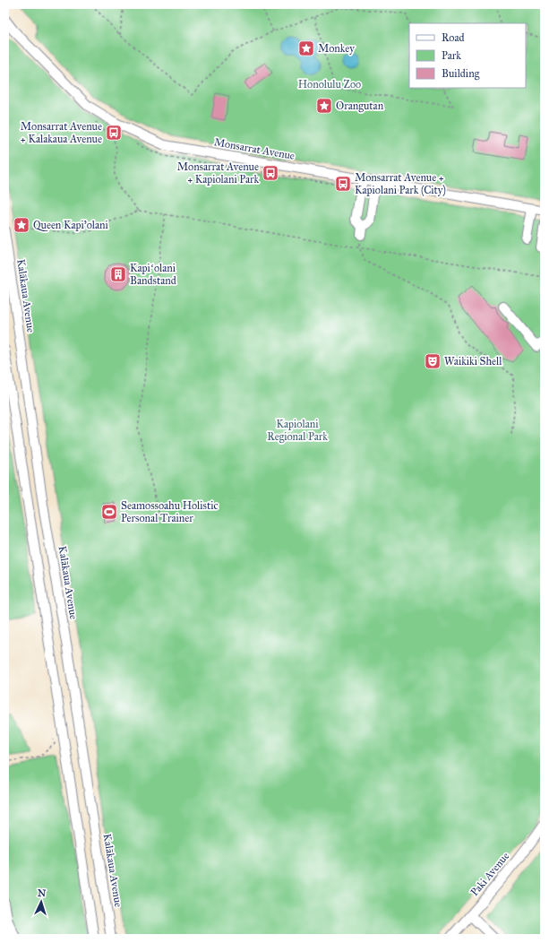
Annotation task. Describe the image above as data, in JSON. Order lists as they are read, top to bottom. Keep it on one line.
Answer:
{"streets":{"street":["Monsarrat Avenue","Kalākaua Avenue","Paki Avenue"]},"parks":["Honolulu Zoo","Kapiolani Regional Park"],"places":{"place":["Monkey","Orangutan","Queen Kapi'olani"],"bus stop":["Monsarrat Avenue + Kalakaua Avenue","Monsarrat Avenue + Kapiolani Park","Monsarrat Avenue + Kapiolani Park (City)"],"building":["Kapiʻolani Bandstand"],"theatre":["Waikiki Shell"],"sports":["Seamossoahu Holistic Personal Trainer"]},"legend":["Road","Park","Building"],"north":"top"}
